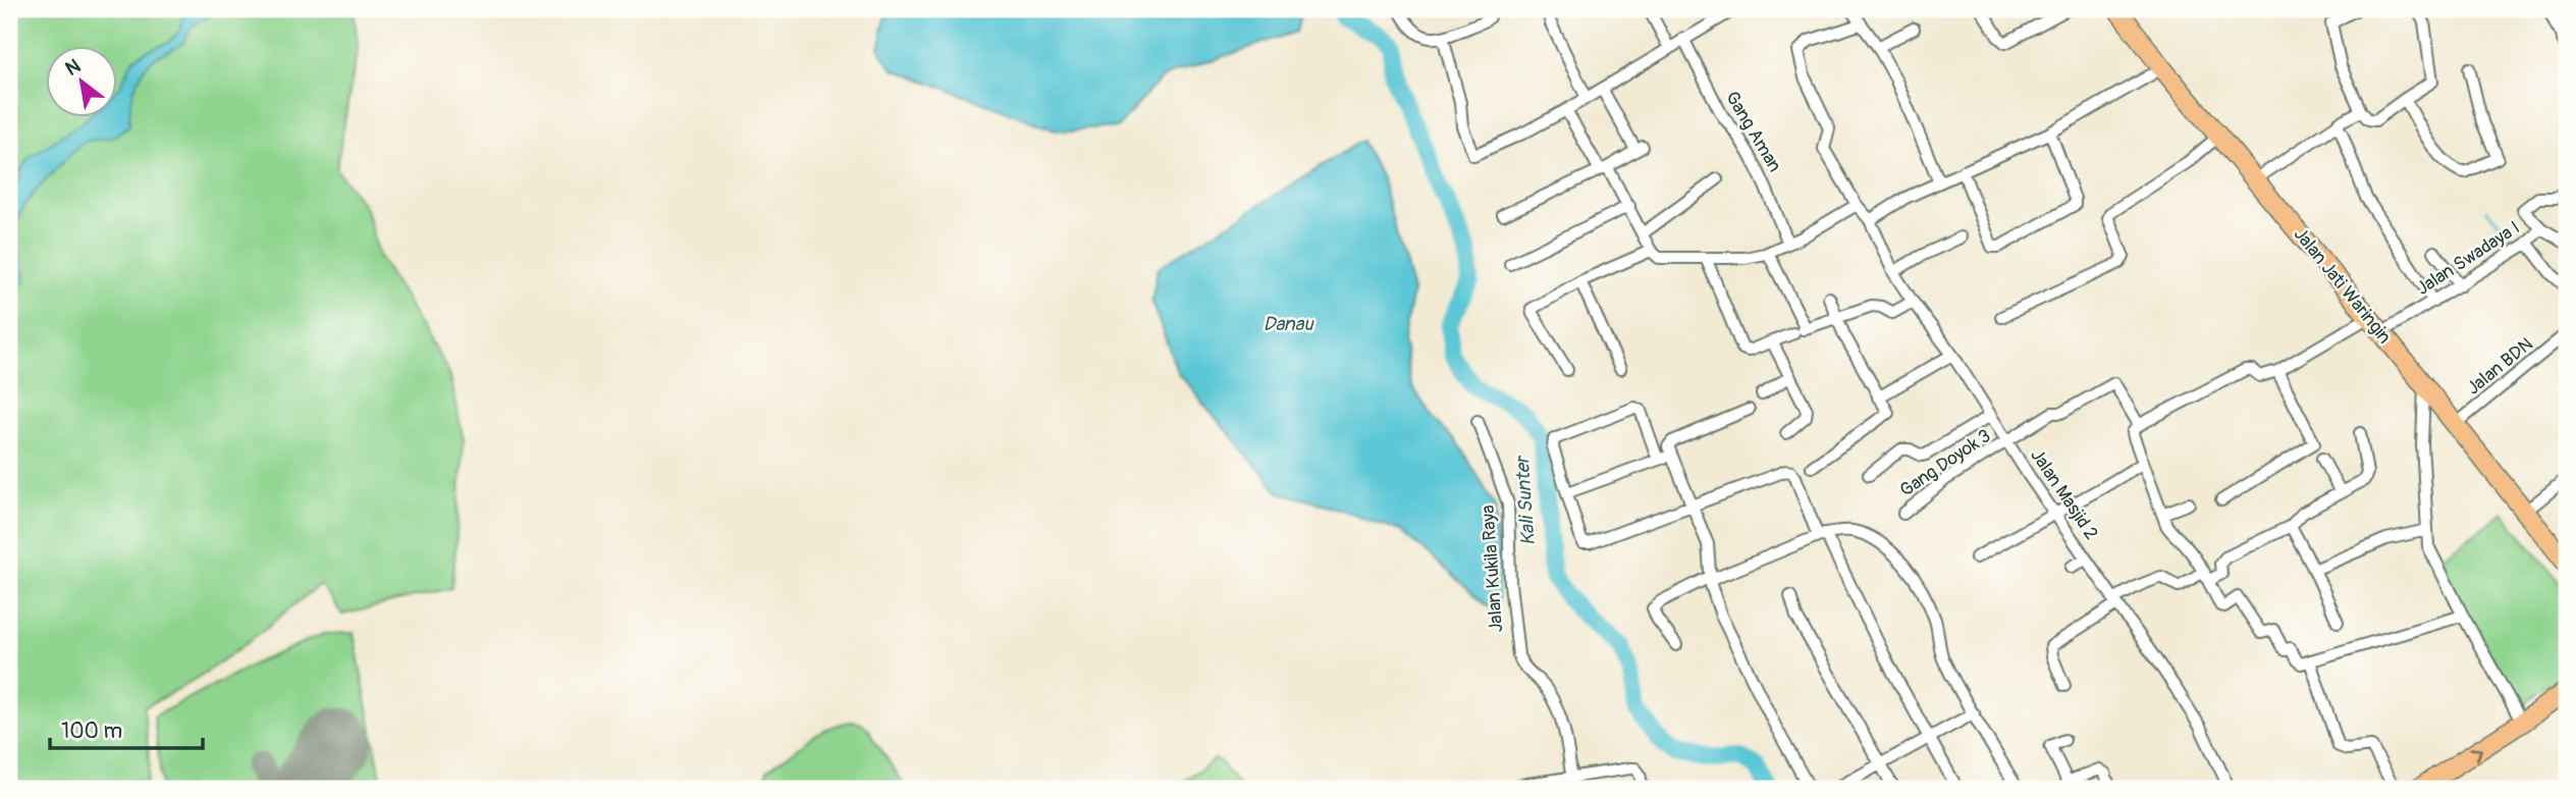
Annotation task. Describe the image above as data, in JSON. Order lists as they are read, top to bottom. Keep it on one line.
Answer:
{"streets":{"main road":["Jalan Jati Waringin"],"street":["Gang Aman","Jalan Swadaya I","Jalan BDN","Gang Doyok 3","Jalan Masjid 2","Jalan Kukila Raya"]},"crossings":[["Jalan Swadaya I","Jalan Jati Waringin"],["Jalan Jati Waringin","Jalan BDN"],["Gang Doyok 3","Jalan Masjid 2"]],"water":["Danau","Kali Sunter"],"scale_bar":"100 m","north":"top left"}
